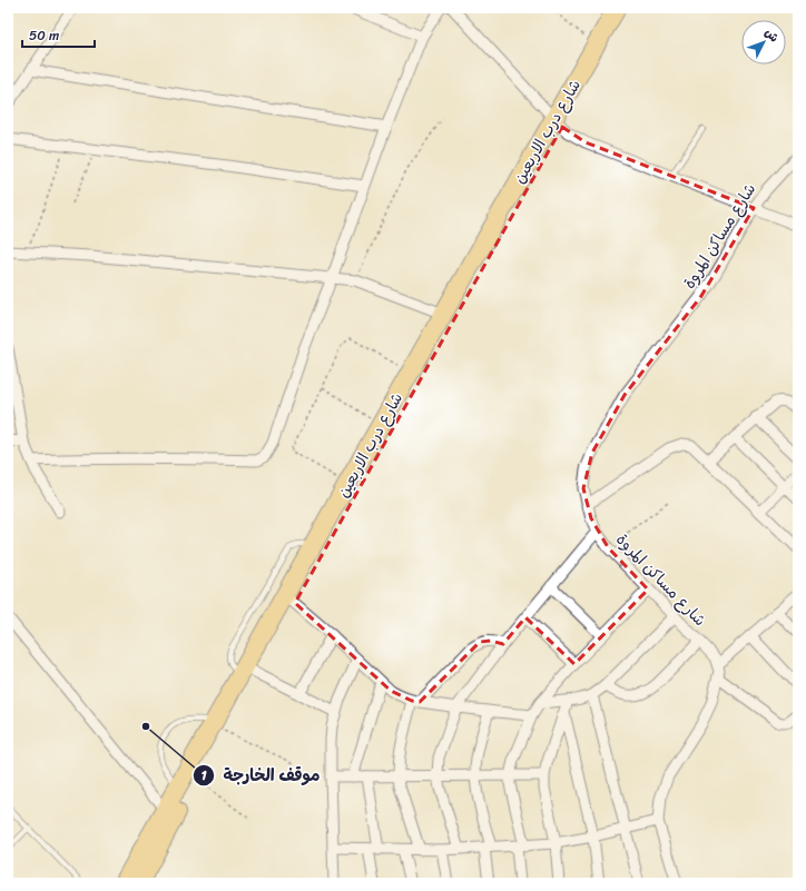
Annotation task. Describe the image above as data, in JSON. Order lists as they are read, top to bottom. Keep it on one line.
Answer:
{"streets":{"highway":["شارع درب الاربعين"],"street":["شارع مساكن المروة"]},"places":["موقف الخارجة"],"scale_bar":"50 m","north":"top right"}
